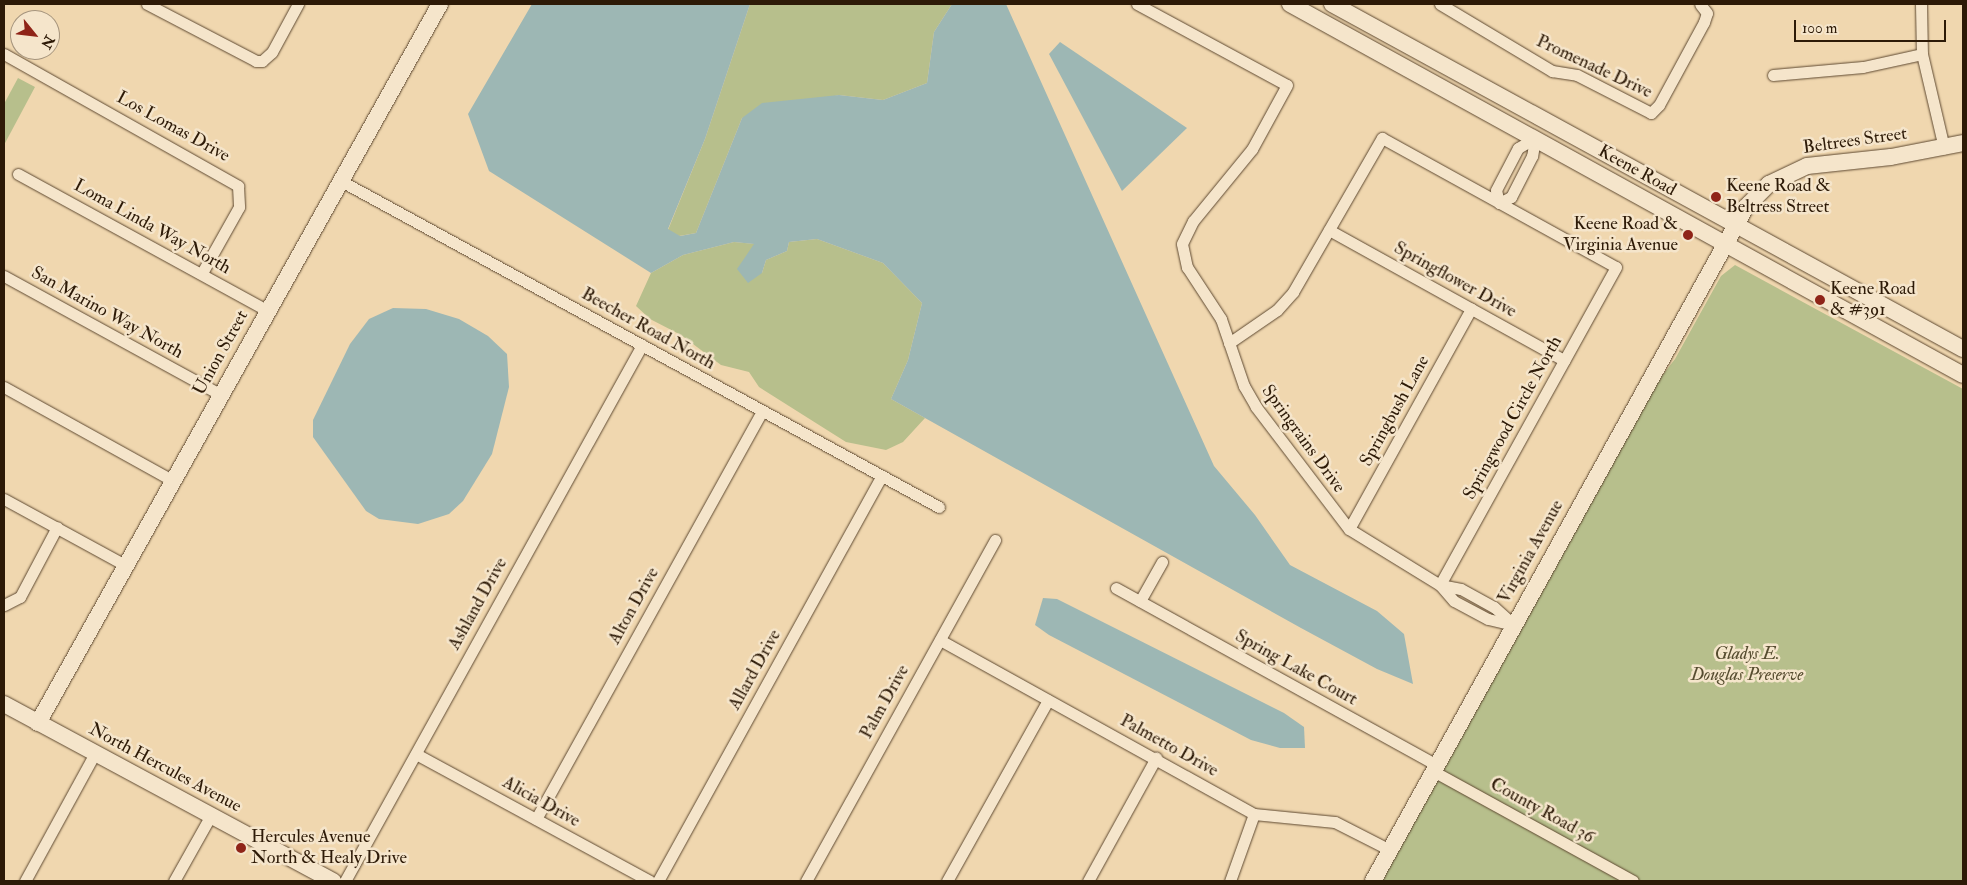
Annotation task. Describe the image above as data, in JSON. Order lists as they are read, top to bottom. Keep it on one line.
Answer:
{"streets":{"street":["Promenade Drive","Los Lomas Drive","Beltrees Street","Keene Road","Loma Linda Way North","Springflower Drive","San Marino Way North","Beecher Road North","Union Street","Springbush Lane","Springwood Circle North","Springrains Drive","Virginia Avenue","Ashland Drive","Alton Drive","Spring Lake Court","Allard Drive","Palm Drive","Palmetto Drive","North Hercules Avenue","Alicia Drive","County Road 36"]},"crossings":[["Los Lomas Drive","Loma Linda Way North"],["Beltrees Street","Keene Road"],["Beltrees Street","Virginia Avenue"],["Keene Road","Virginia Avenue"],["Loma Linda Way North","Union Street"],["Springflower Drive","Springbush Lane"],["Springflower Drive","Springwood Circle North"],["San Marino Way North","Union Street"],["Beecher Road North","Union Street"],["Beecher Road North","Ashland Drive"],["Beecher Road North","Alton Drive"],["Beecher Road North","Allard Drive"],["Union Street","North Hercules Avenue"],["Springbush Lane","Springrains Drive"],["Springwood Circle North","Springrains Drive"],["Springrains Drive","Virginia Avenue"],["Virginia Avenue","Spring Lake Court"],["Virginia Avenue","Palmetto Drive"],["Virginia Avenue","County Road 36"],["Ashland Drive","Alicia Drive"],["Alton Drive","Alicia Drive"],["Spring Lake Court","County Road 36"],["Palm Drive","Palmetto Drive"]],"parks":["Gladys E. Douglas Preserve"],"places":["Keene Road & Beltress Street","Keene Road & Virginia Avenue","Keene Road & #391","Hercules Avenue North & Healy Drive"],"scale_bar":"100 m","north":"bottom right"}
